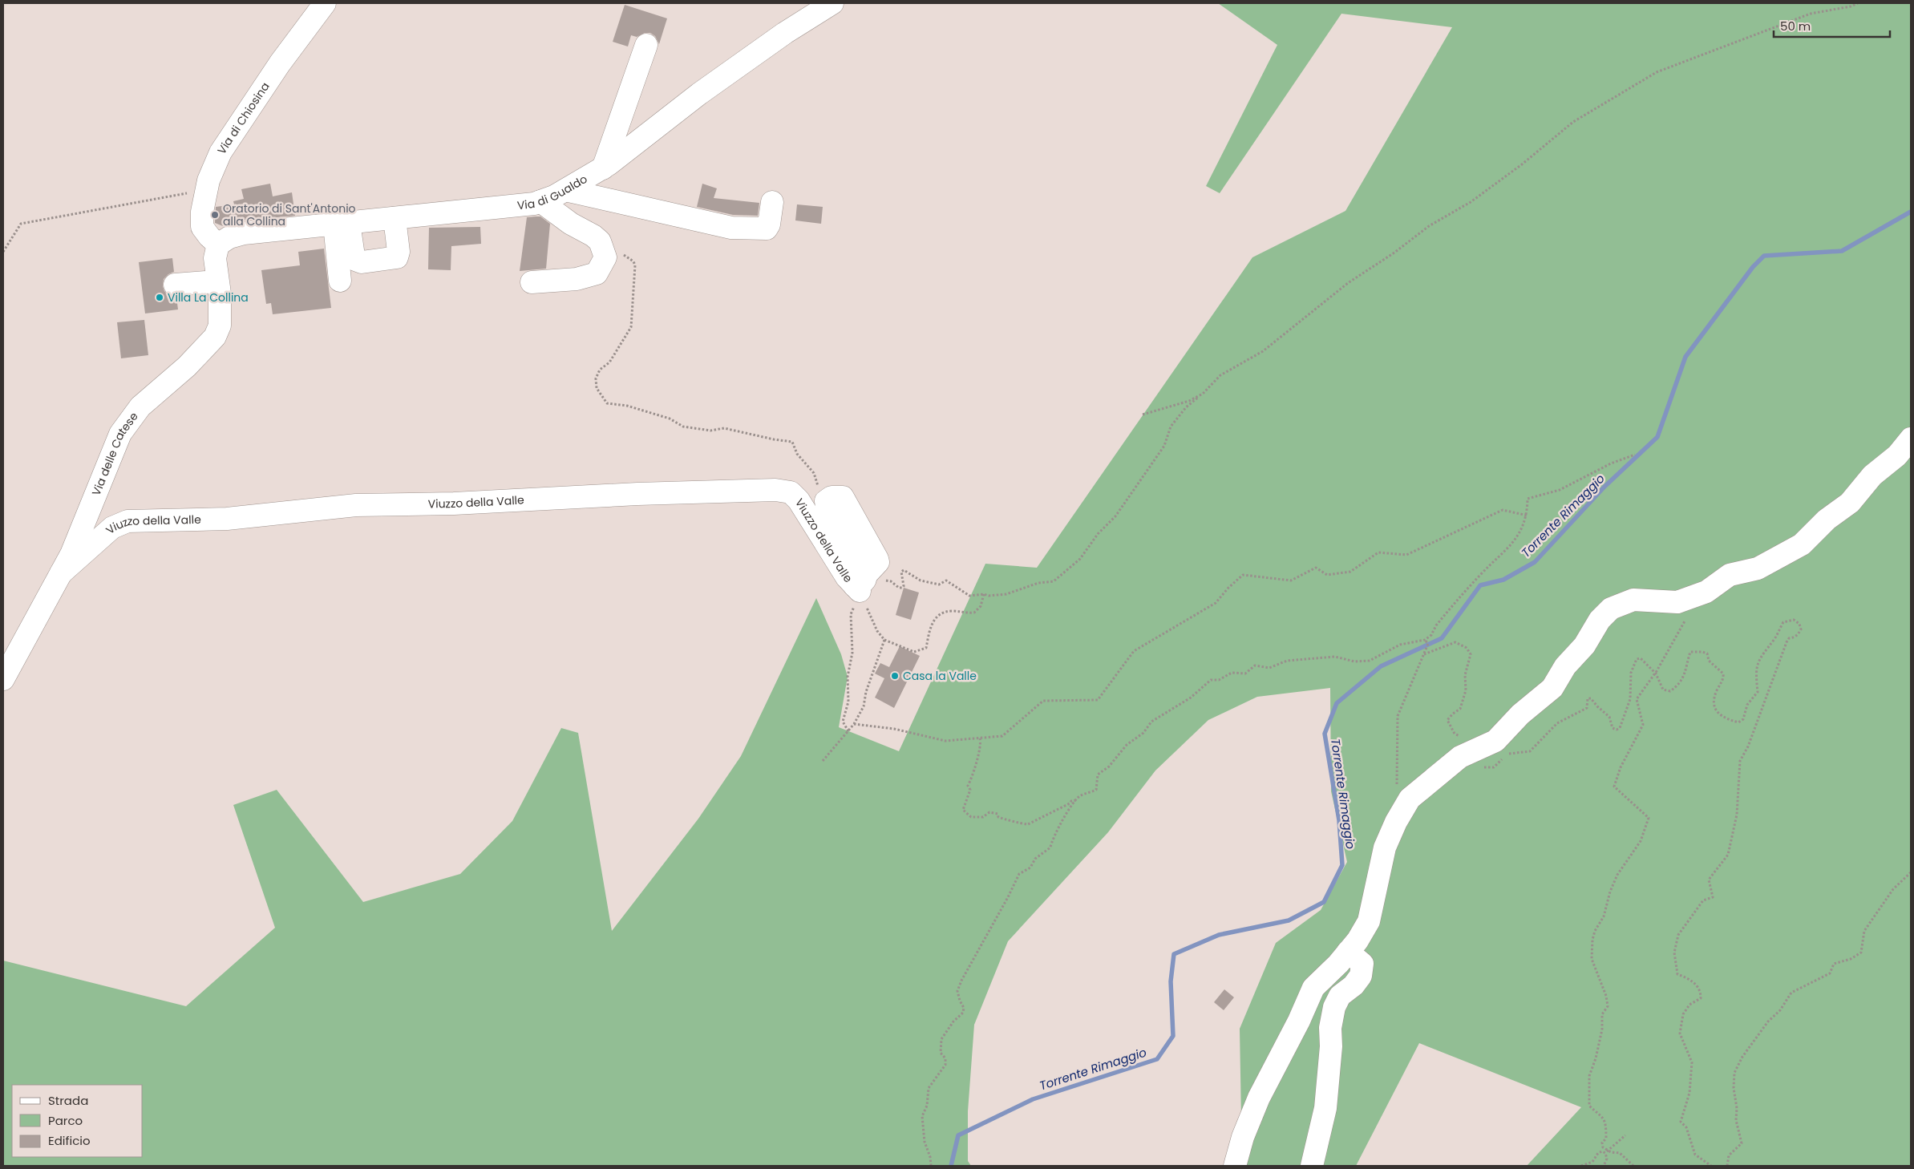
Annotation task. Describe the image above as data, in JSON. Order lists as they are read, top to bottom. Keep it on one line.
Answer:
{"streets":{"street":["Via di Chiosina","Via di Gualdo","Via delle Catese","Viuzzo della Valle"]},"crossings":[["Via di Chiosina","Via di Gualdo"],["Via di Chiosina","Via delle Catese"],["Via di Gualdo","Via delle Catese"],["Via delle Catese","Viuzzo della Valle"]],"water":["Torrente Rimaggio"],"places":["Oratorio di Sant'Antonio alla Collina","Villa La Collina","Casa la Valle"],"legend":["Strada","Parco","Edificio"],"scale_bar":"50 m"}
